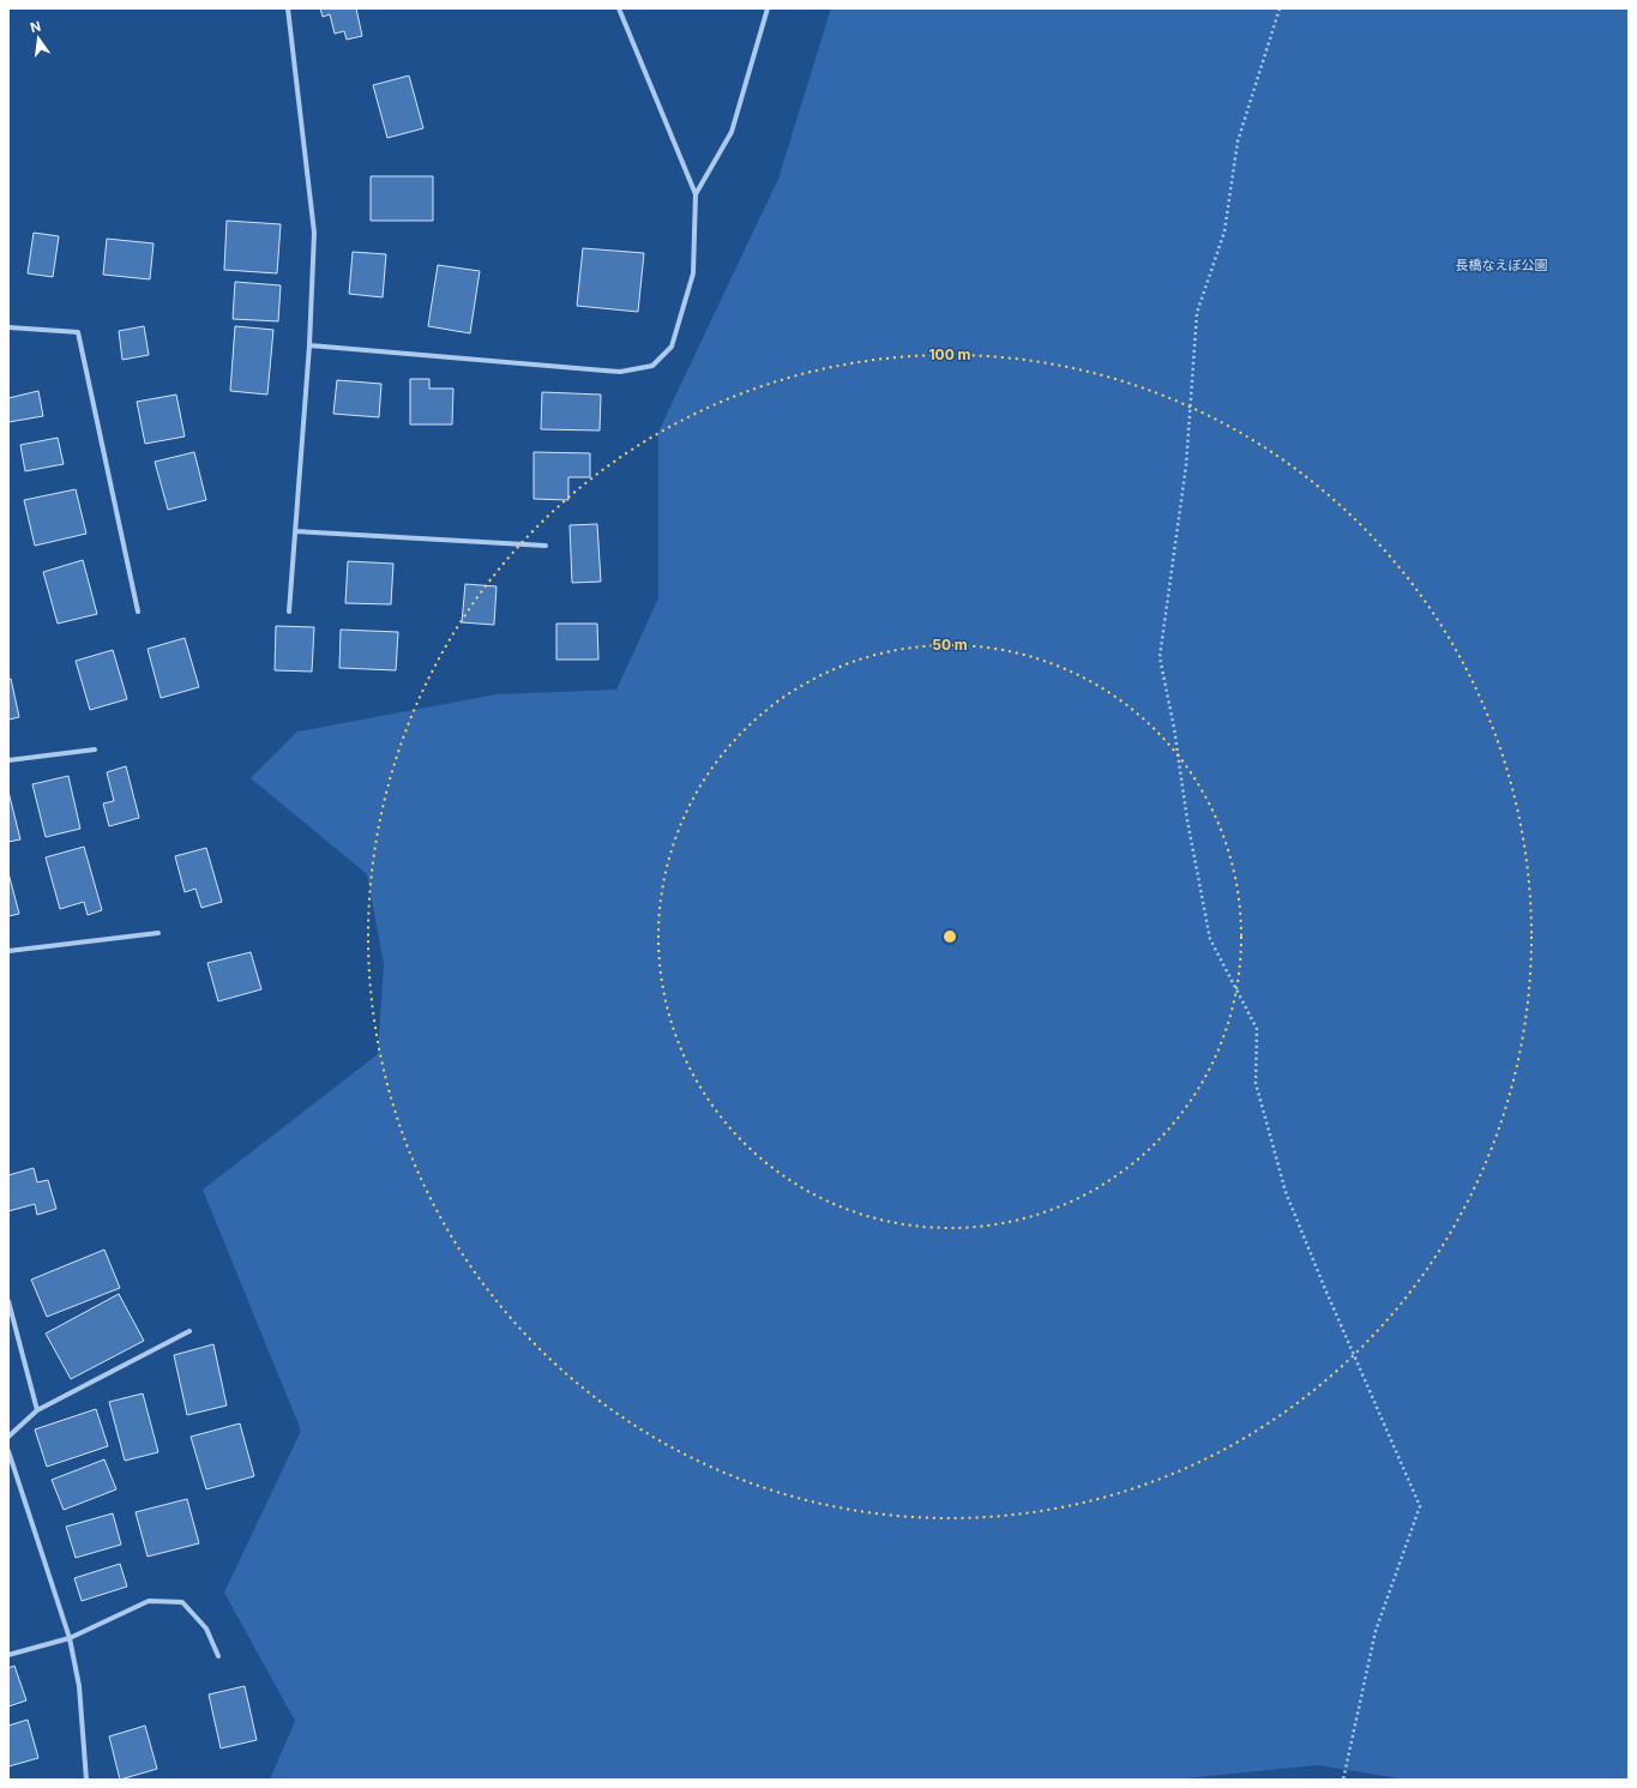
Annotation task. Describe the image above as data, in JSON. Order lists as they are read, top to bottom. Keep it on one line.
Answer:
{"parks":["長橋なえぼ公園"],"north":"top","rings":["100 m","50 m"]}
